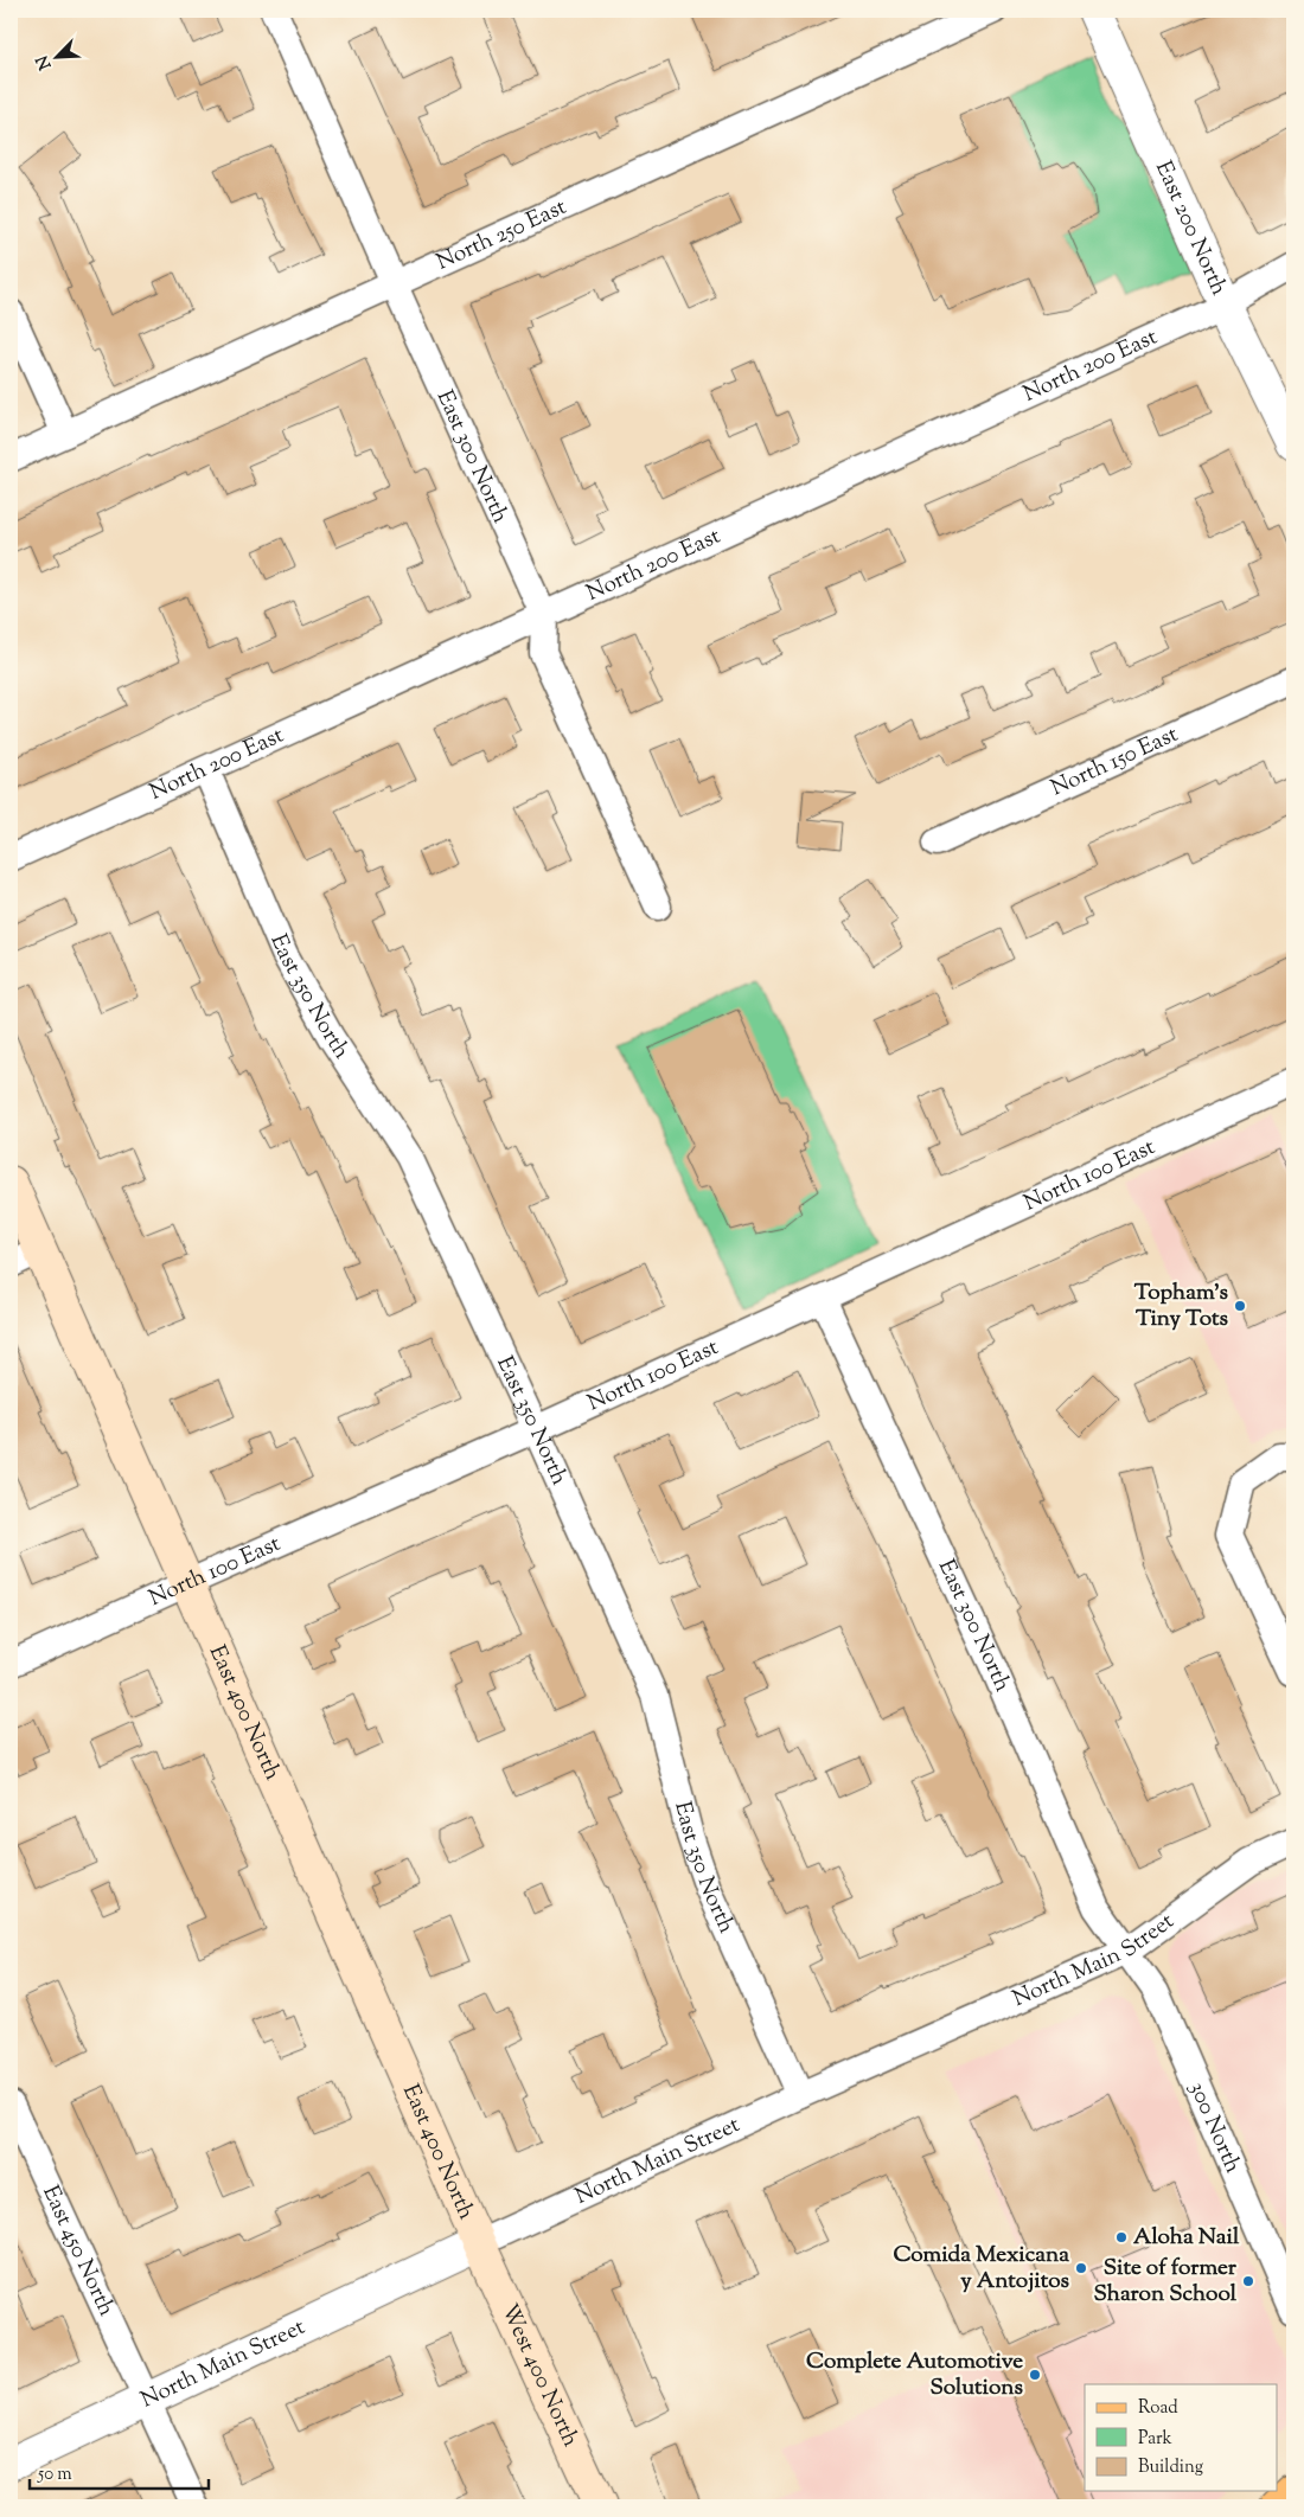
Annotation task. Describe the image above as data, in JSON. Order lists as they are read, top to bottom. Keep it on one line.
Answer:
{"streets":{"main road":["East 400 North","West 400 North"],"street":["East 200 North","North 250 East","North 200 East","East 300 North","North 150 East","East 350 North","North 100 East","North Main Street","300 North","East 450 North"]},"crossings":[["East 200 North","North 200 East"],["North 250 East","East 300 North"],["North 200 East","East 300 North"],["North 200 East","East 350 North"],["East 300 North","North 100 East"],["East 300 North","North Main Street"],["East 300 North","300 North"],["East 350 North","North 100 East"],["East 350 North","North Main Street"],["North 100 East","East 400 North"],["East 400 North","North Main Street"],["East 400 North","West 400 North"],["North Main Street","300 North"],["North Main Street","East 450 North"],["North Main Street","West 400 North"]],"places":["Topham's Tiny Tots","Aloha Nail","Comida Mexicana y Antojitos","Site of former Sharon School","Complete Automotive Solutions"],"legend":["Road","Park","Building"],"scale_bar":"50 m","north":"bottom left"}
